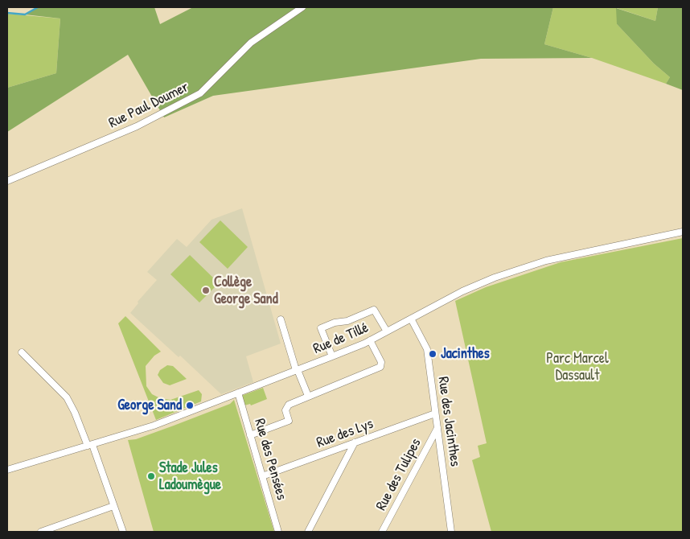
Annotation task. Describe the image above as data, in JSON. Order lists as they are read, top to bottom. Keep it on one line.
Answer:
{"streets":{"street":["Rue Paul Doumer","Rue de Tillé","Rue des Jacinthes","Rue des Lys","Rue des Pensées","Rue des Tulipes"]},"crossings":[["Rue de Tillé","Rue des Jacinthes"],["Rue de Tillé","Rue des Pensées"],["Rue des Jacinthes","Rue des Lys"],["Rue des Jacinthes","Rue des Tulipes"],["Rue des Lys","Rue des Pensées"]],"parks":["Parc Marcel Dassault"],"places":["Collège George Sand","Jacinthes","George Sand","Stade Jules Ladoumègue"]}
